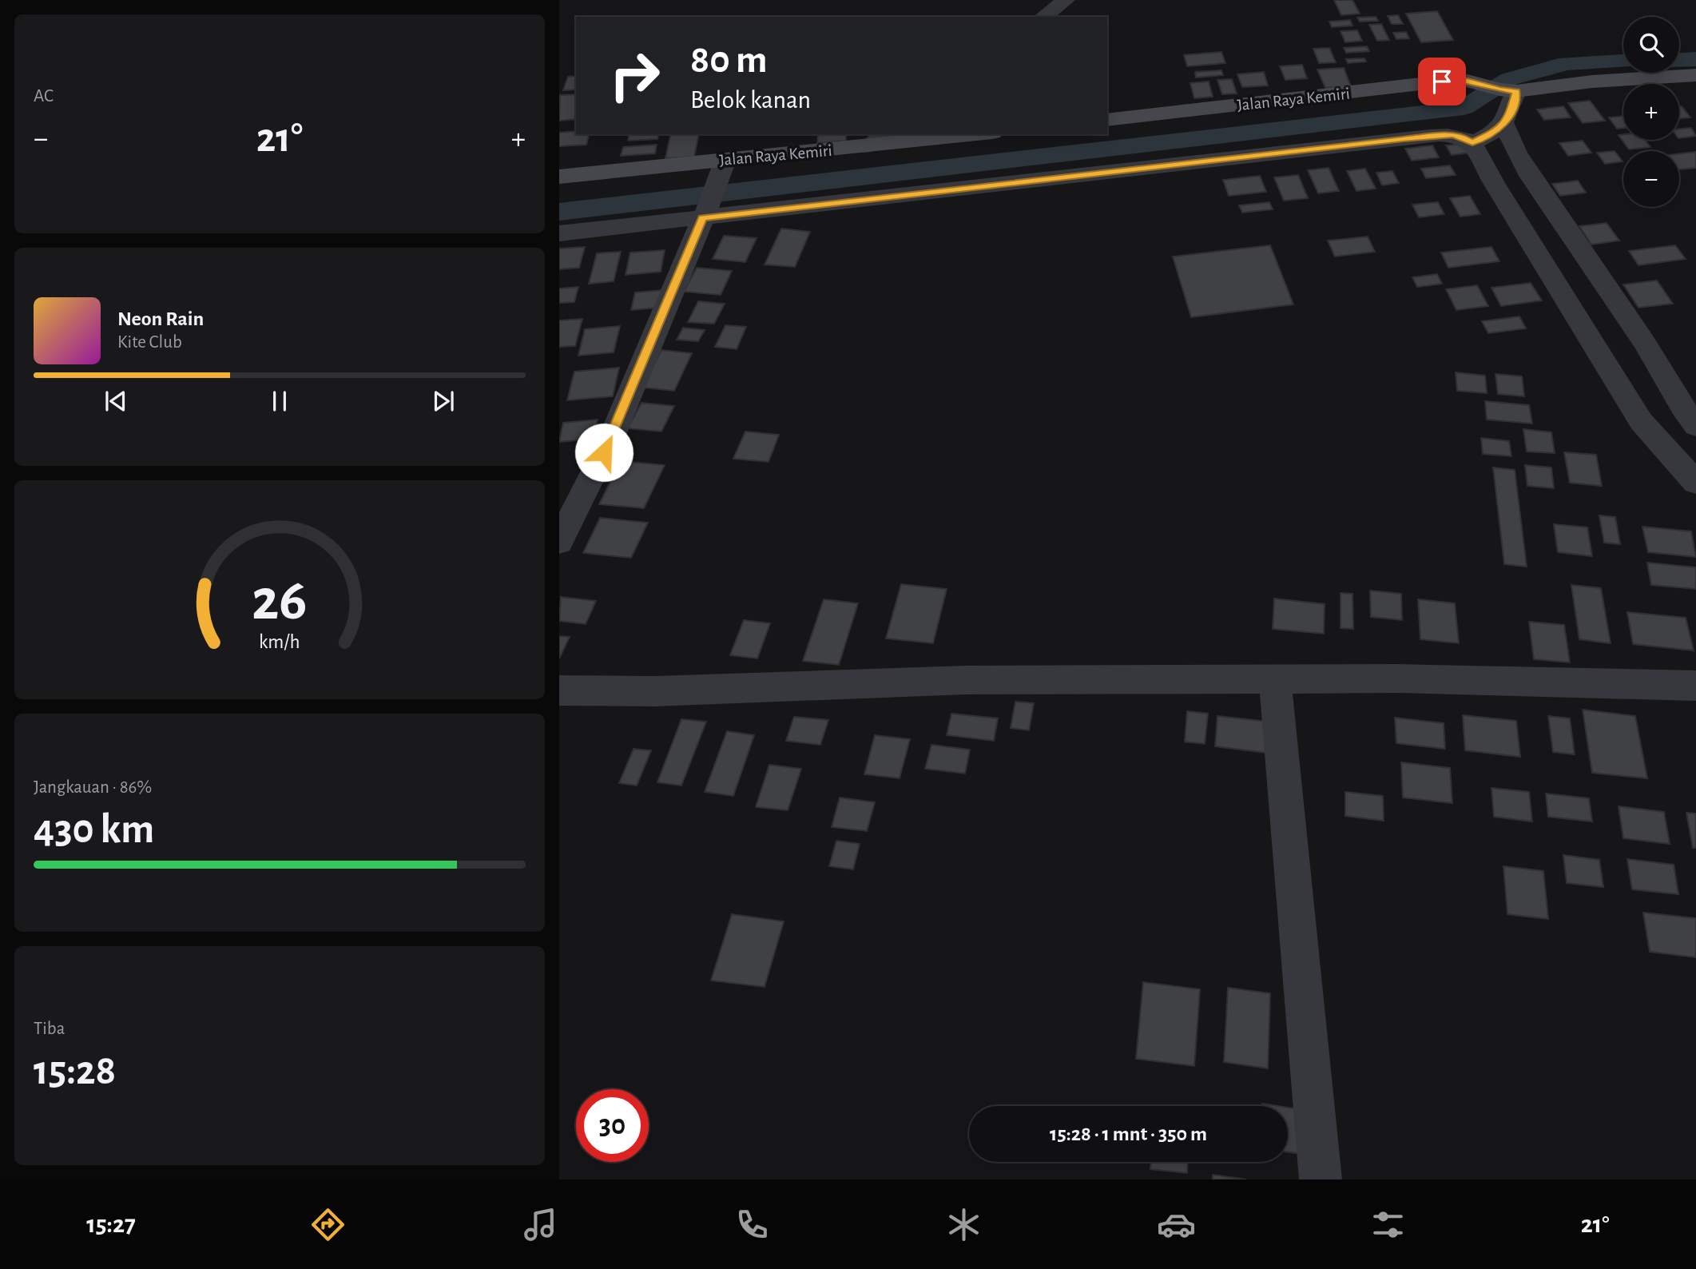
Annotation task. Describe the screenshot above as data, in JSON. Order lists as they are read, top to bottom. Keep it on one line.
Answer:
{"streets":{"main road":["Jalan Raya Kemiri"]},"page":{"tile":["AC",["Jangkauan · 86%","430 km"],["Tiba","15:28"]],"map_buttons":["+","−"],"turn":["80 m","Belok kanan"],"heat":["−","21°","+"],"song":["Neon Rain","Kite Club"],"limit":"30","trip":"15:28 · 1 mnt · 350 m","tabs":["15:27","21°"],"gauge":["26","km/h"]}}
